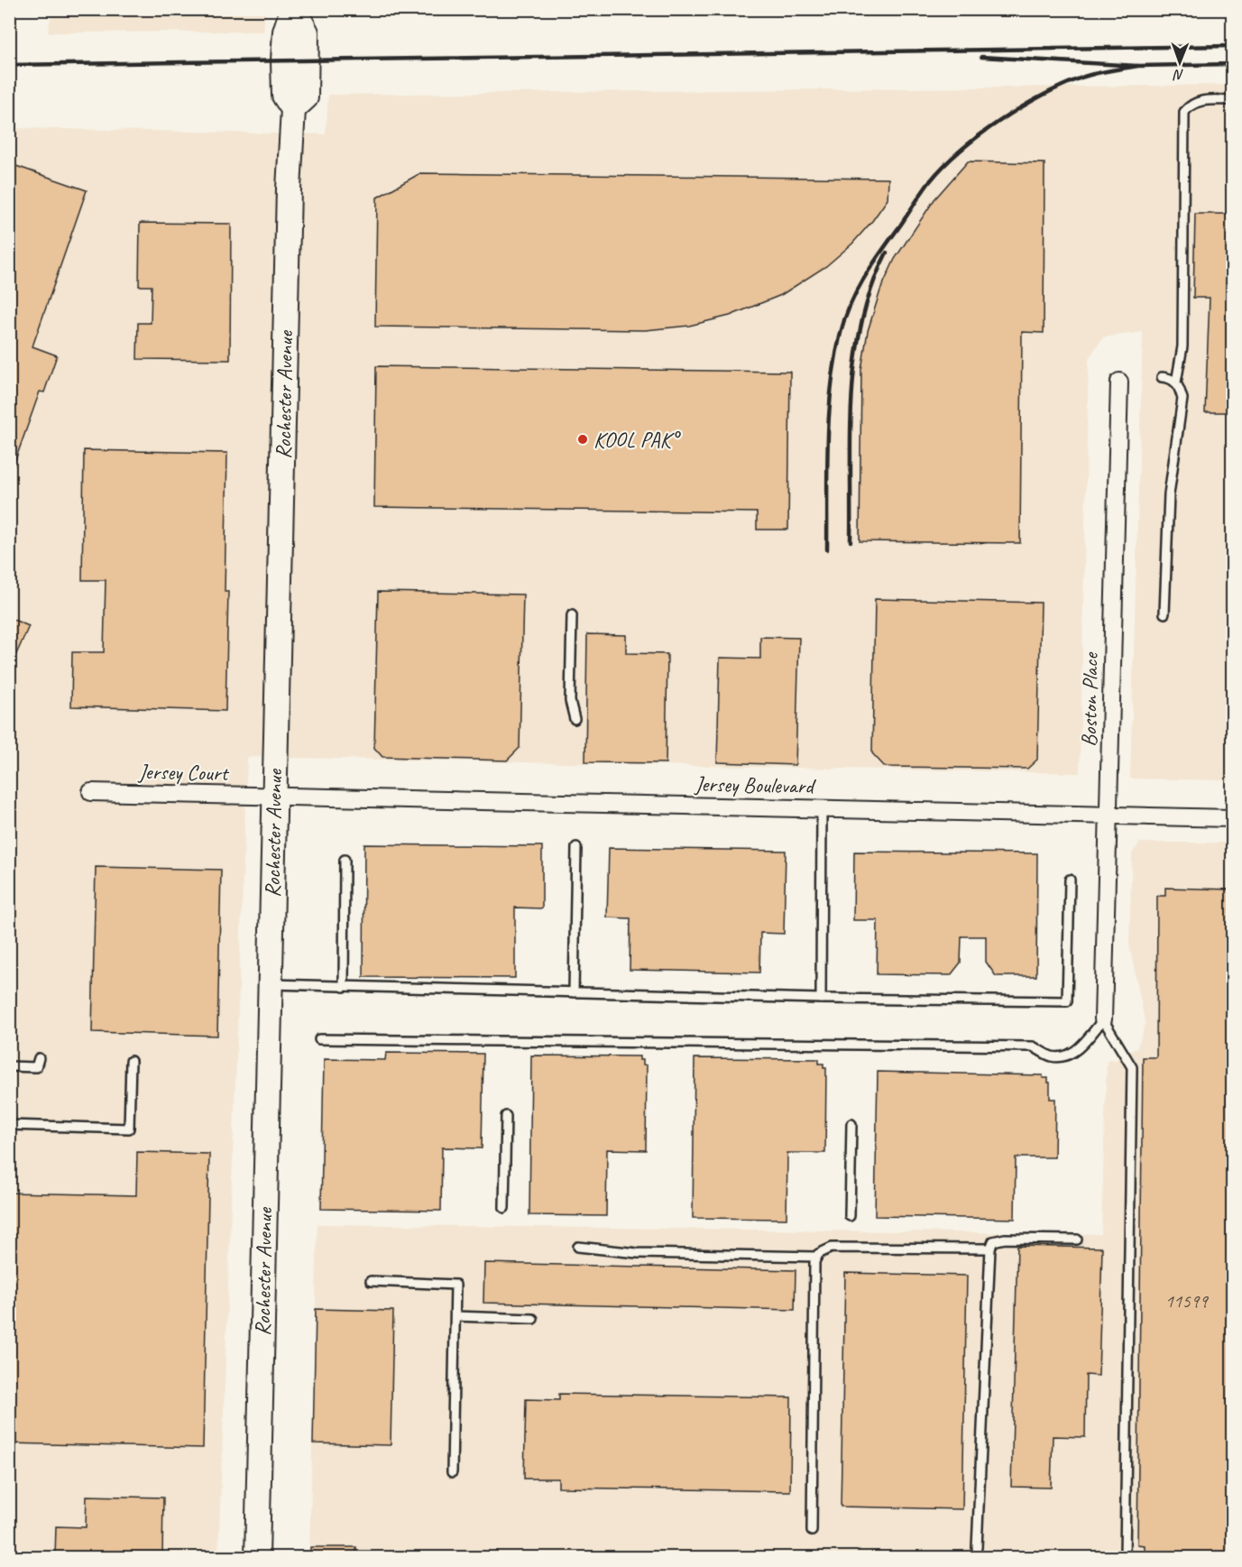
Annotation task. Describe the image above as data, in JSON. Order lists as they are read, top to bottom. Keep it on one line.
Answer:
{"streets":{"main road":["Rochester Avenue"],"street":["Boston Place","Jersey Court","Jersey Boulevard"]},"crossings":[["Rochester Avenue","Jersey Court"],["Rochester Avenue","Jersey Boulevard"],["Boston Place","Jersey Boulevard"],["Jersey Court","Jersey Boulevard"]],"places":["KOOL PAK°"],"house_numbers":["11599"],"north":"bottom"}
